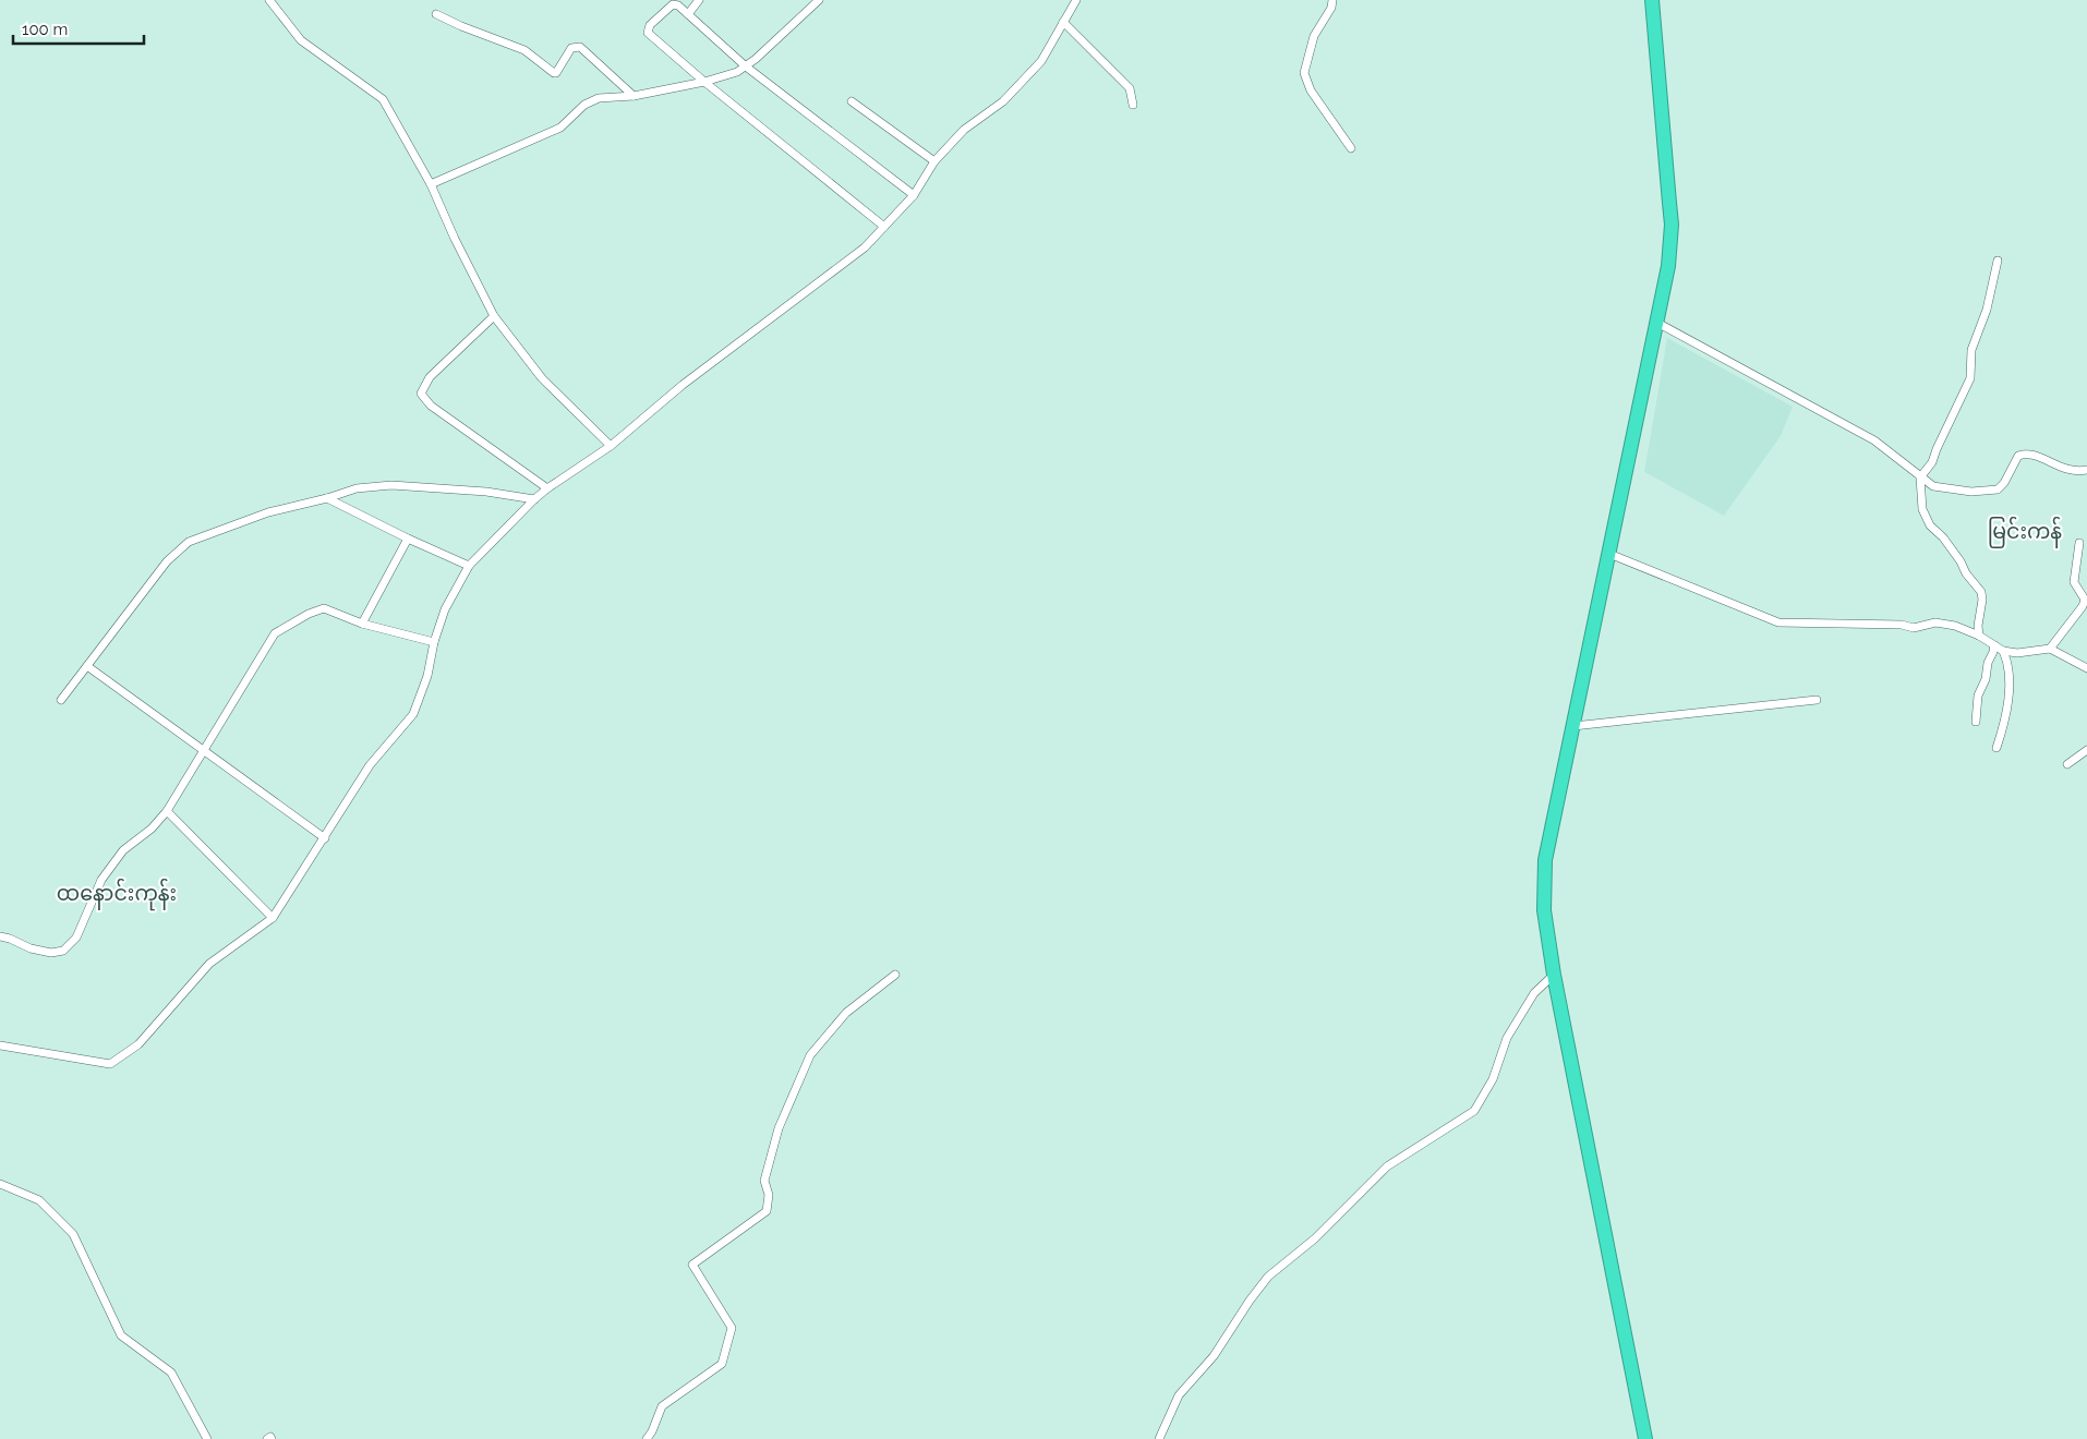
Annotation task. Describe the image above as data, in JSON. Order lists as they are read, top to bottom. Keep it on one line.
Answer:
{"districts":["မြင်းကန်","ထနောင်းကုန်း"],"scale_bar":"100 m"}
